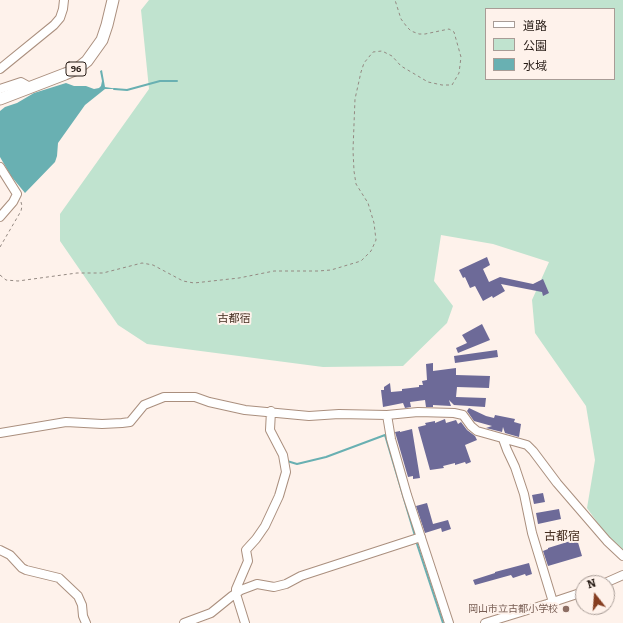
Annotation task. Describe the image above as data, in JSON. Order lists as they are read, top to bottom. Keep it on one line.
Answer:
{"streets":{"main road":["96"]},"districts":["古都宿","古都宿"],"places":["岡山市立古都小学校"],"legend":["道路","公園","水域"],"north":"top"}
